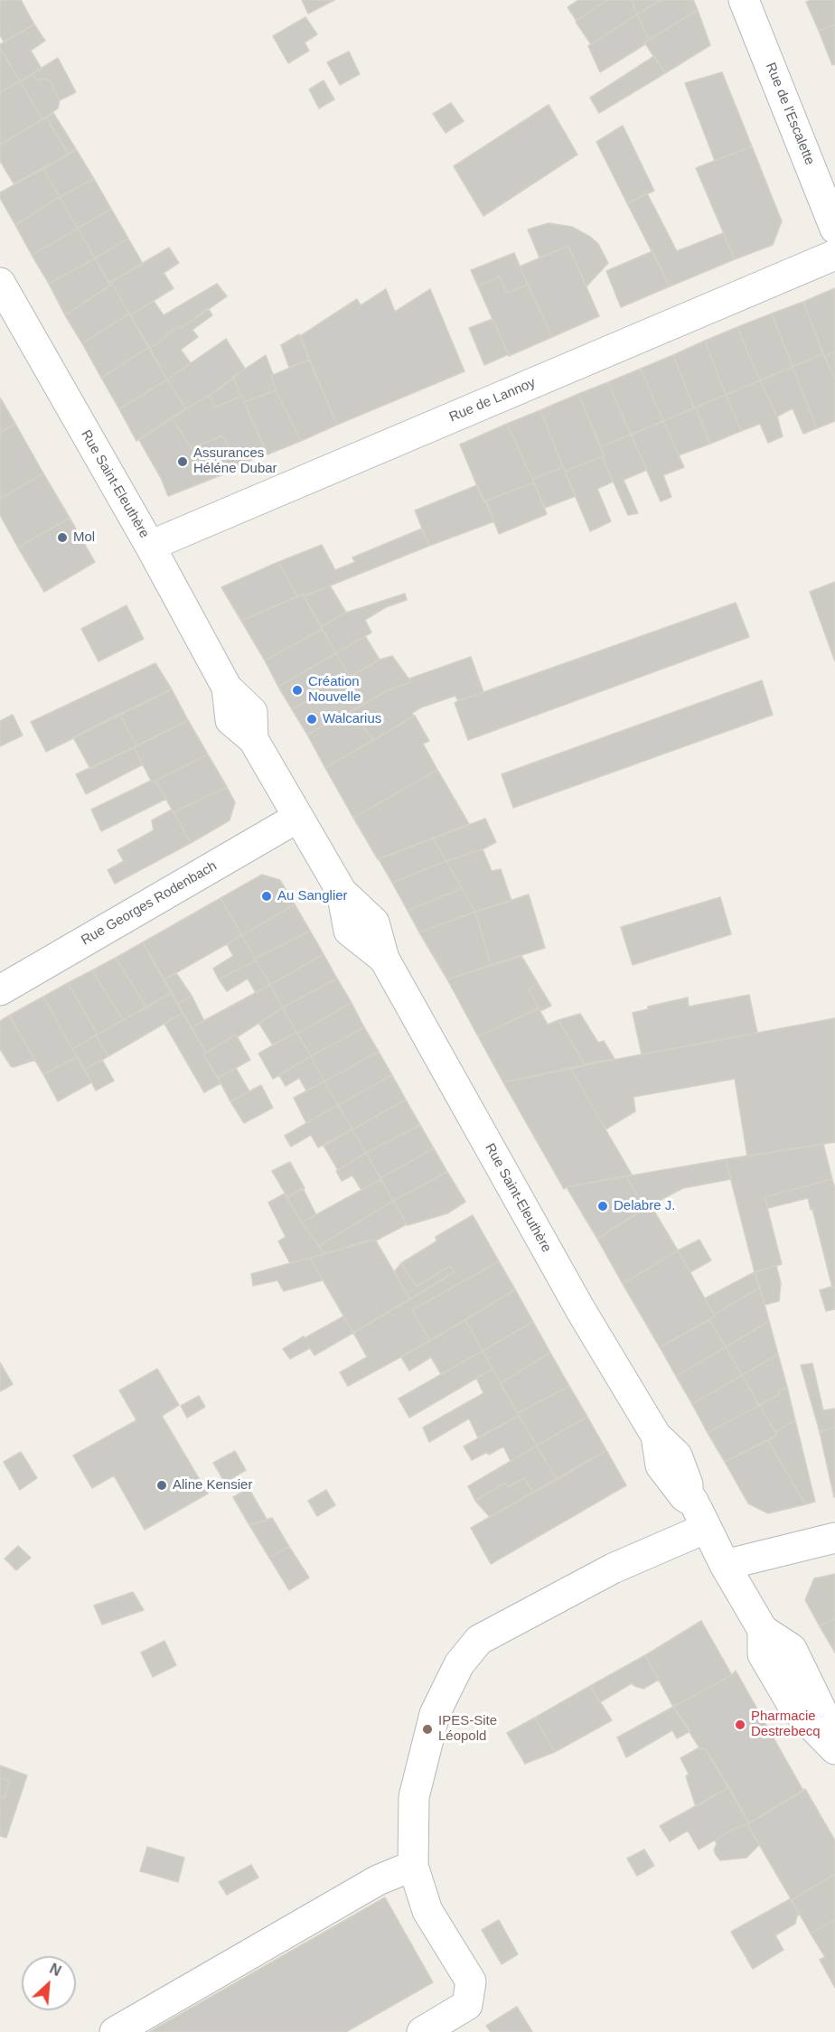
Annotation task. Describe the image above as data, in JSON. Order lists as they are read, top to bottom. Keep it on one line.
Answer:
{"streets":{"street":["Rue de l'Escalette","Rue de Lannoy","Rue Saint-Eleuthère","Rue Georges Rodenbach"]},"crossings":[["Rue de Lannoy","Rue Saint-Eleuthère"],["Rue Saint-Eleuthère","Rue Georges Rodenbach"]],"places":["Assurances Héléne Dubar","Mol","Création Nouvelle","Walcarius","Au Sanglier","Delabre J.","Aline Kensier","Pharmacie Destrebecq","IPES-Site Léopold"],"north":"top right"}
